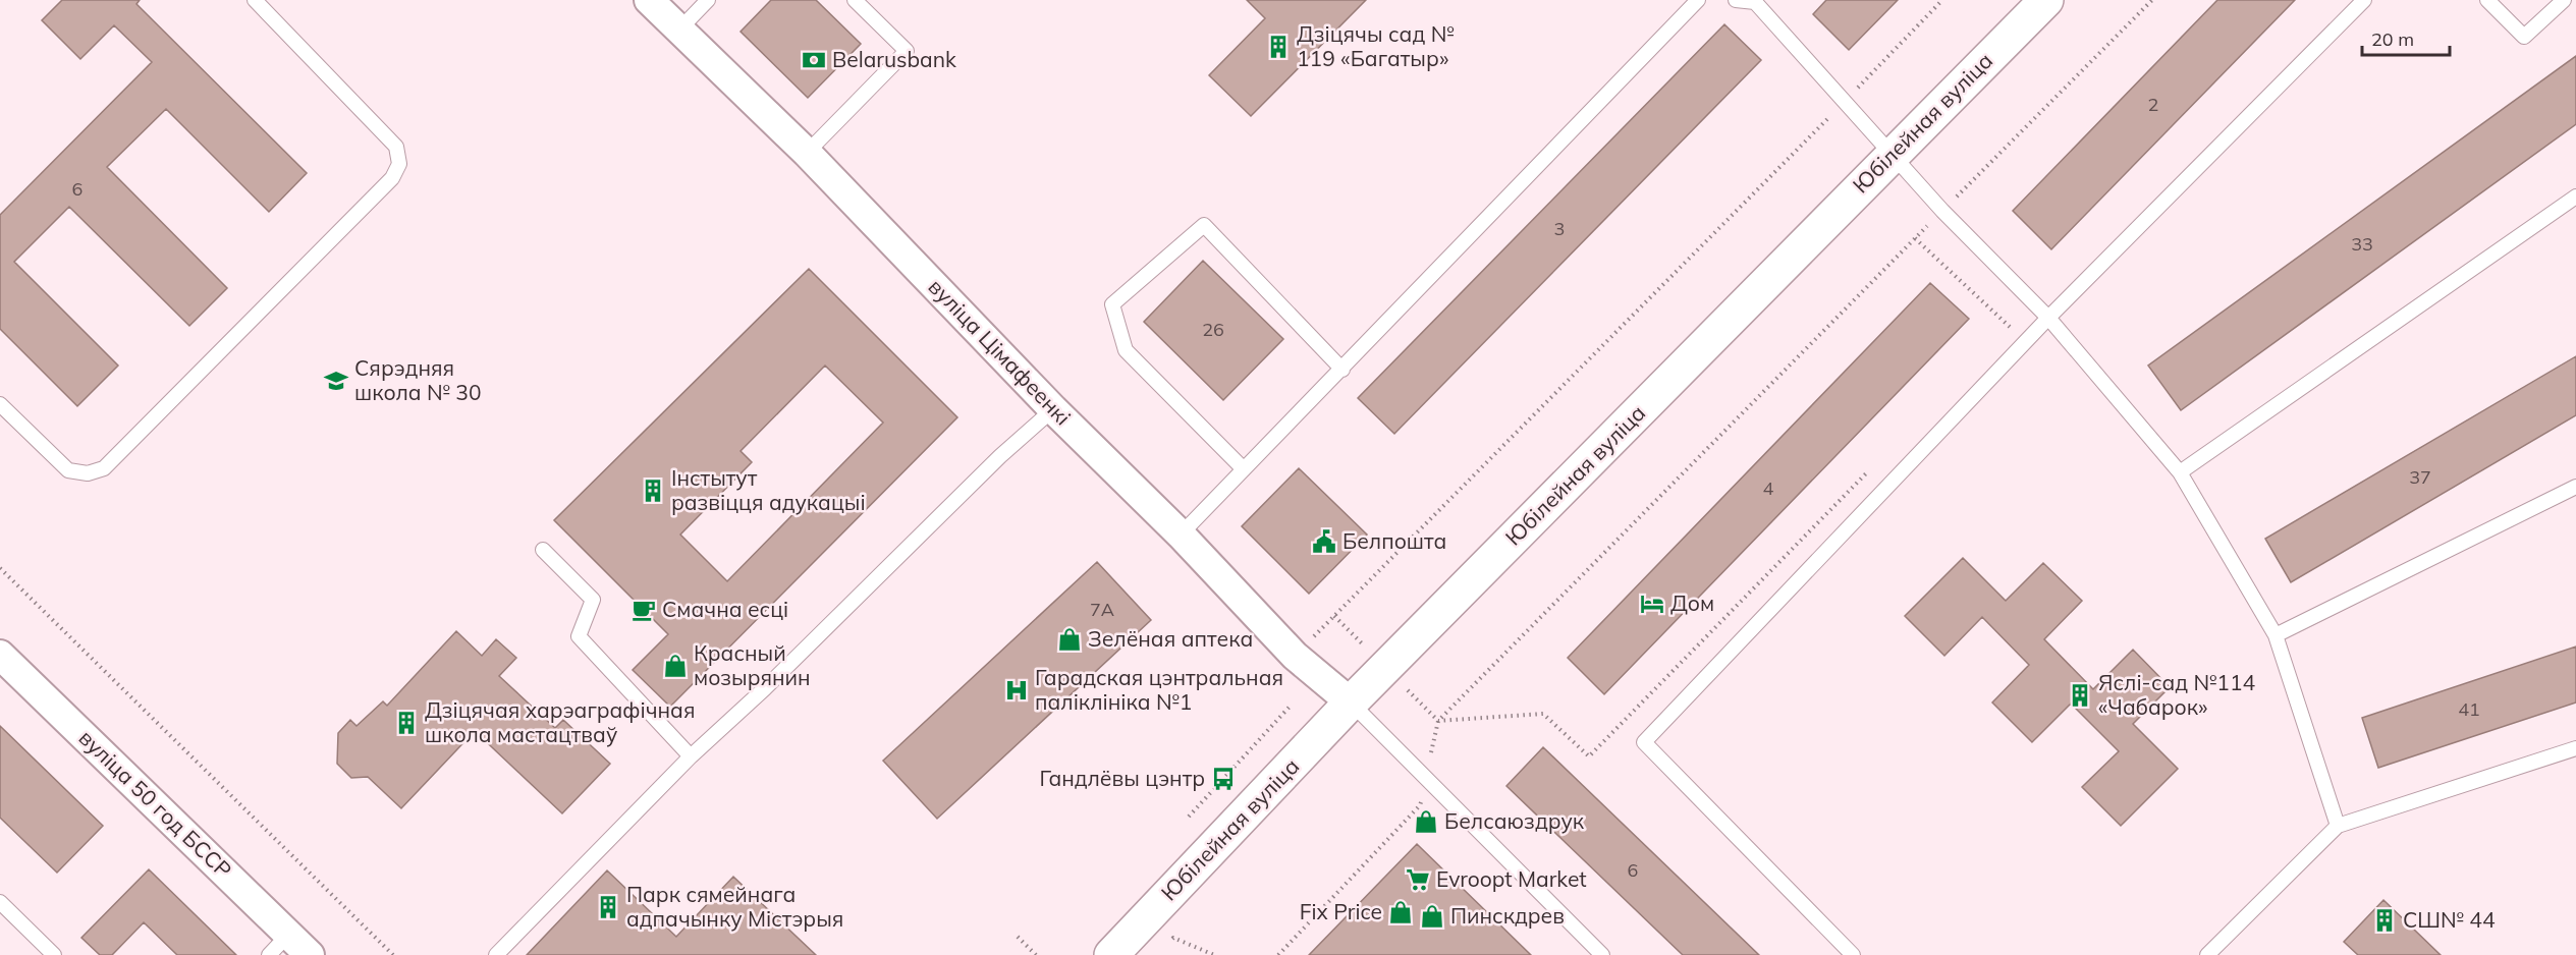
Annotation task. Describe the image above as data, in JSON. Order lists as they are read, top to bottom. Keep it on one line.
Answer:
{"streets":{"main road":["Юбілейная вуліца"],"street":["вуліца Цімафеенкі","вуліца 50 год БССР"]},"crossings":[["Юбілейная вуліца","вуліца Цімафеенкі"]],"places":{"building":["Дзіцячы сад № 119 «Багатыр»","Інстытут развіцця адукацыі","Яслі-сад №114 «Чабарок»","Дзіцячая харэаграфічная школа мастацтваў","Парк сямейнага адпачынку Містэрыя","СШ№ 44"],"bank":["Belarusbank"],"school or university":["Сярэдняя школа № 30"],"public building":["Белпошта"],"hotel":["Дом"],"cafe":["Смачна есцi"],"shop":["Зелёная аптека","Красный мозырянин","Белсаюздрук","Fix Price","Пинскдрев"],"hospital":["Гарадская цэнтральная паліклініка №1"],"bus stop":["Гандлёвы цэнтр"],"supermarket":["Evroopt Market"]},"house_numbers":["2","6","3","33","26","37","4","7А","41","6"],"scale_bar":"20 m"}
